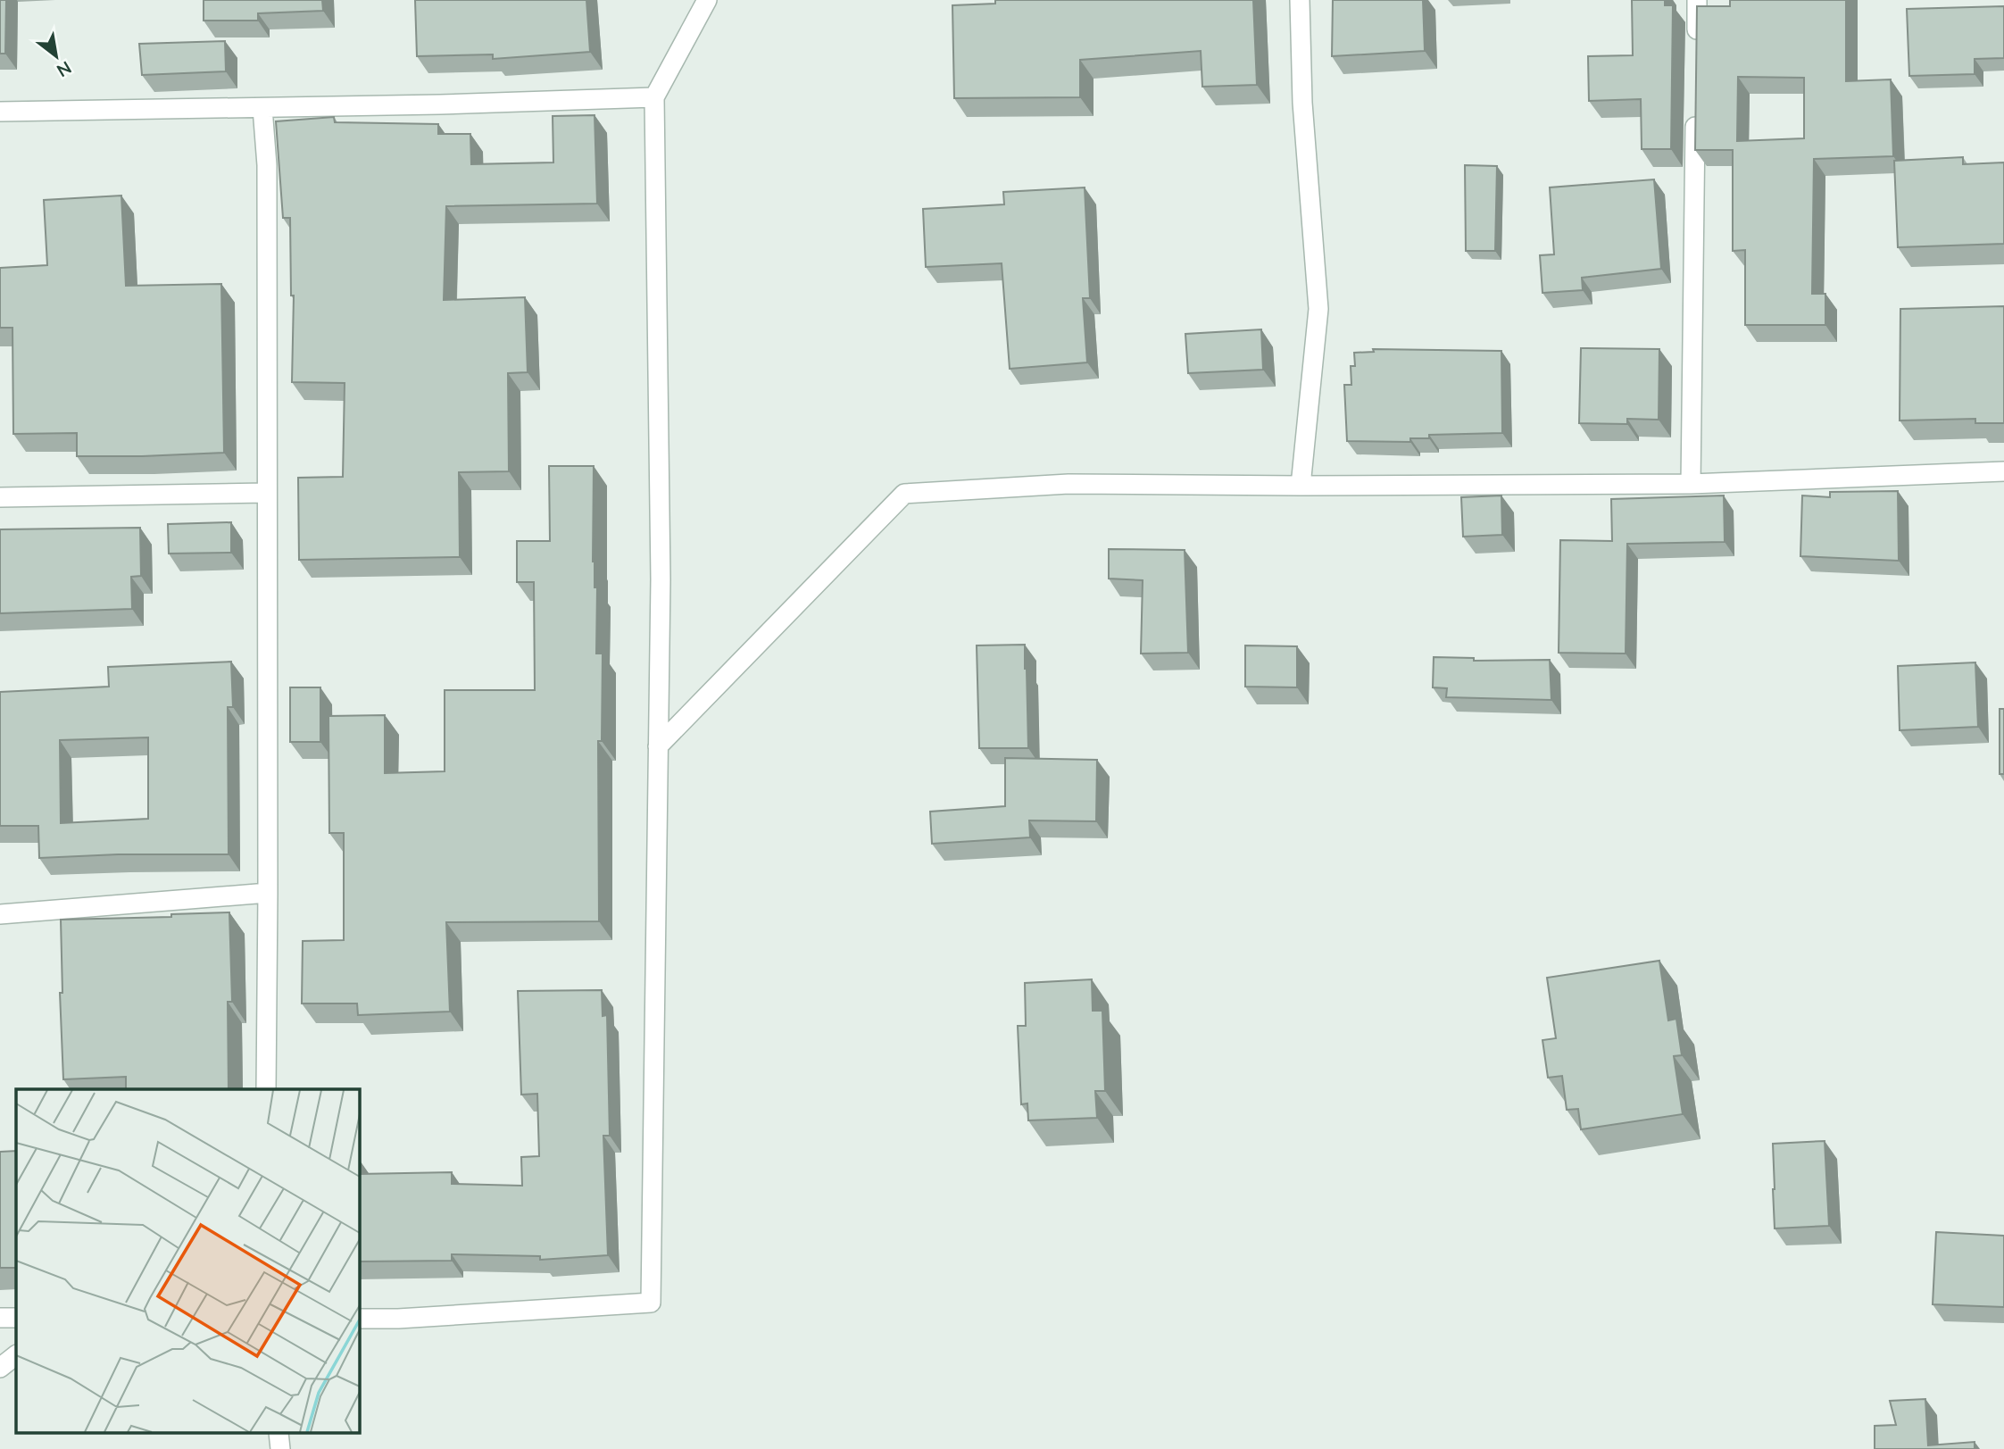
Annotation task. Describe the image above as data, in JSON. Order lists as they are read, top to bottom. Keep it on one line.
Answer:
{"north":"bottom right"}
